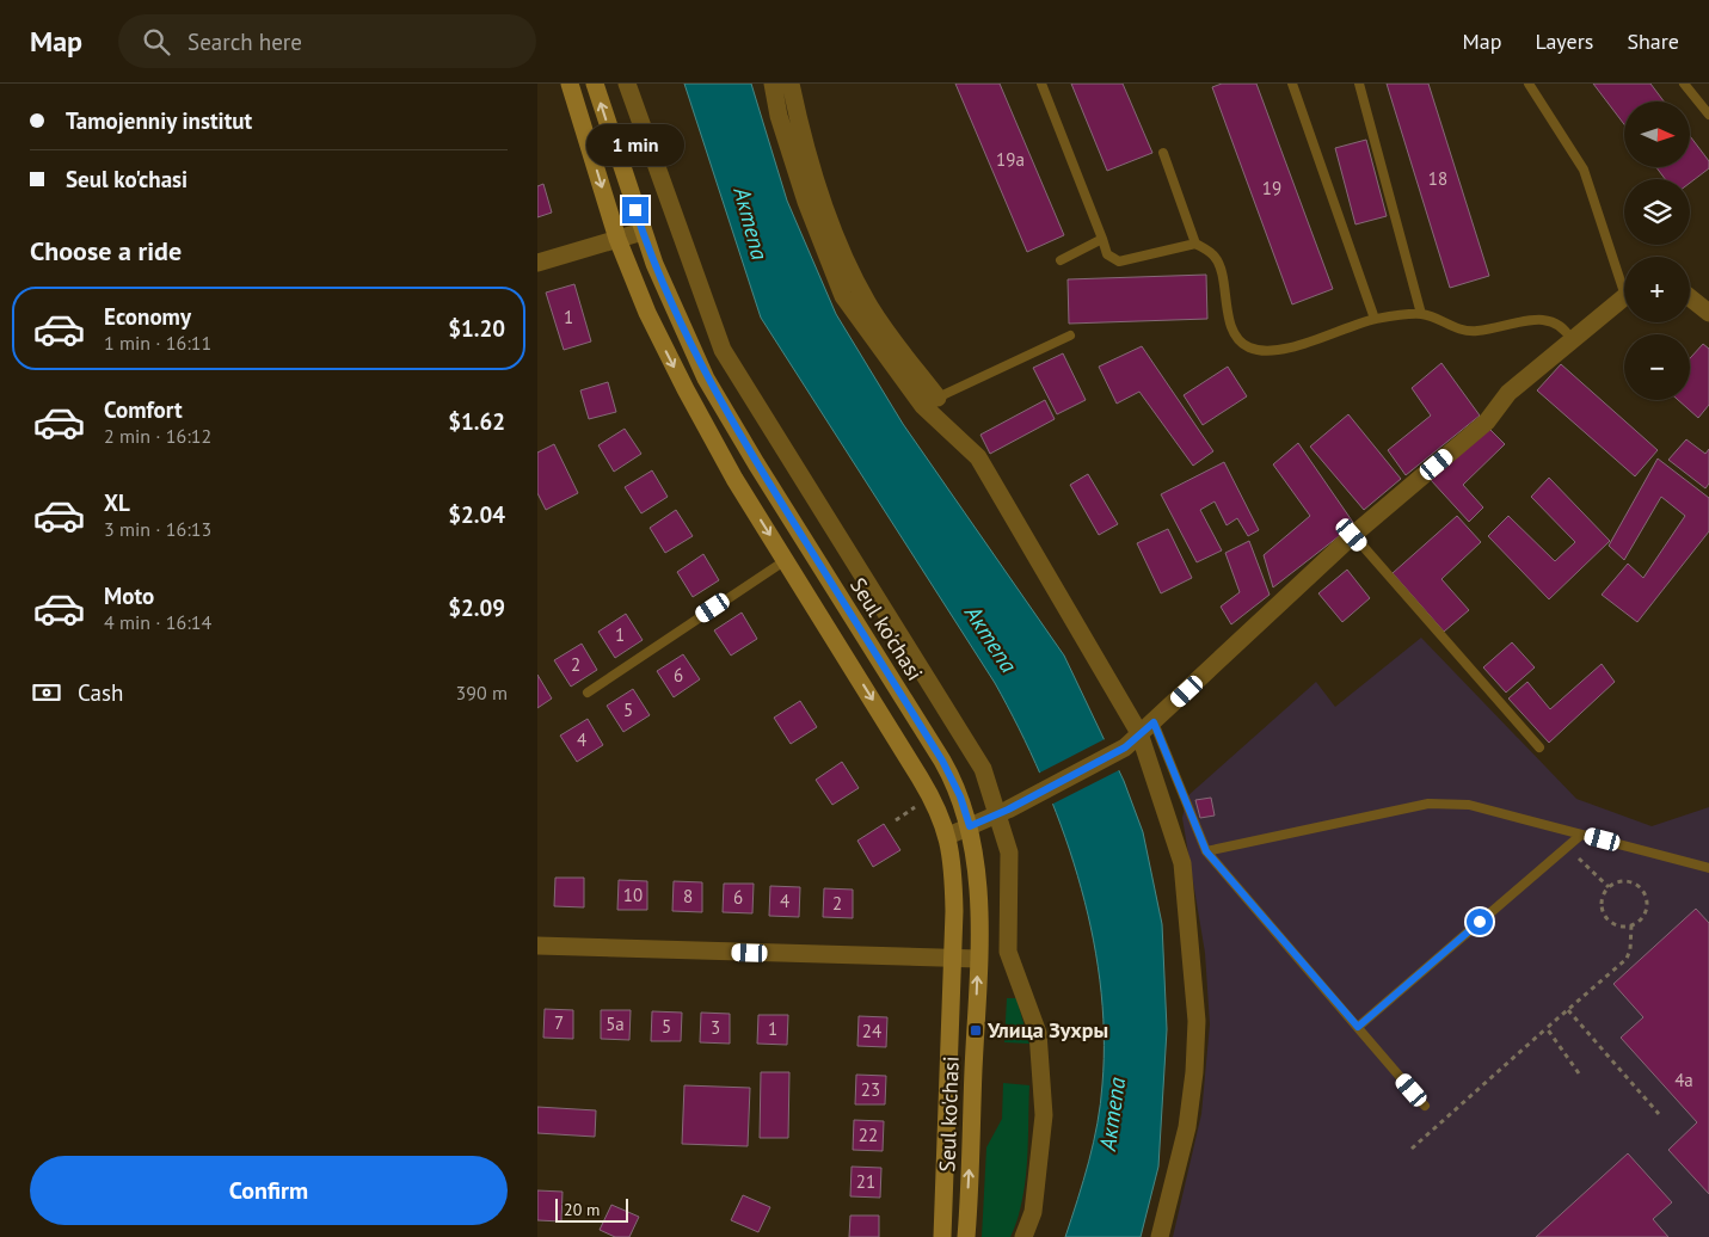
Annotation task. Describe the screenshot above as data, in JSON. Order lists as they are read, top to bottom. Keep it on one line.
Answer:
{"streets":{"main road":["Seul ko'chasi"]},"water":["Актепа"],"places":{"transit":["Улица Зухры"]},"house_numbers":["19а","18","19","1","1","2","6","5","4","10","8","6","4","2","7","5a","5","3","1","24","4а","23","22","21"],"scale_bar":"20 m","north":"right","page":{"header":"Map","search":"Search here","nav":["Map","Layers","Share"],"banner":["Tamojenniy institut","Seul ko'chasi"],"map_buttons":["+","−"],"bubble":"1 min","heading":"Choose a ride","list":[{"name":"Economy","note":"1 min · 16:11","value":"$1.20"},{"name":"Comfort","note":"2 min · 16:12","value":"$1.62"},{"name":"XL","note":"3 min · 16:13","value":"$2.04"},{"name":"Moto","note":"4 min · 16:14","value":"$2.09"}],"pay":["Cash","390 m"],"buttons":"Confirm","scale":"20 m"}}
